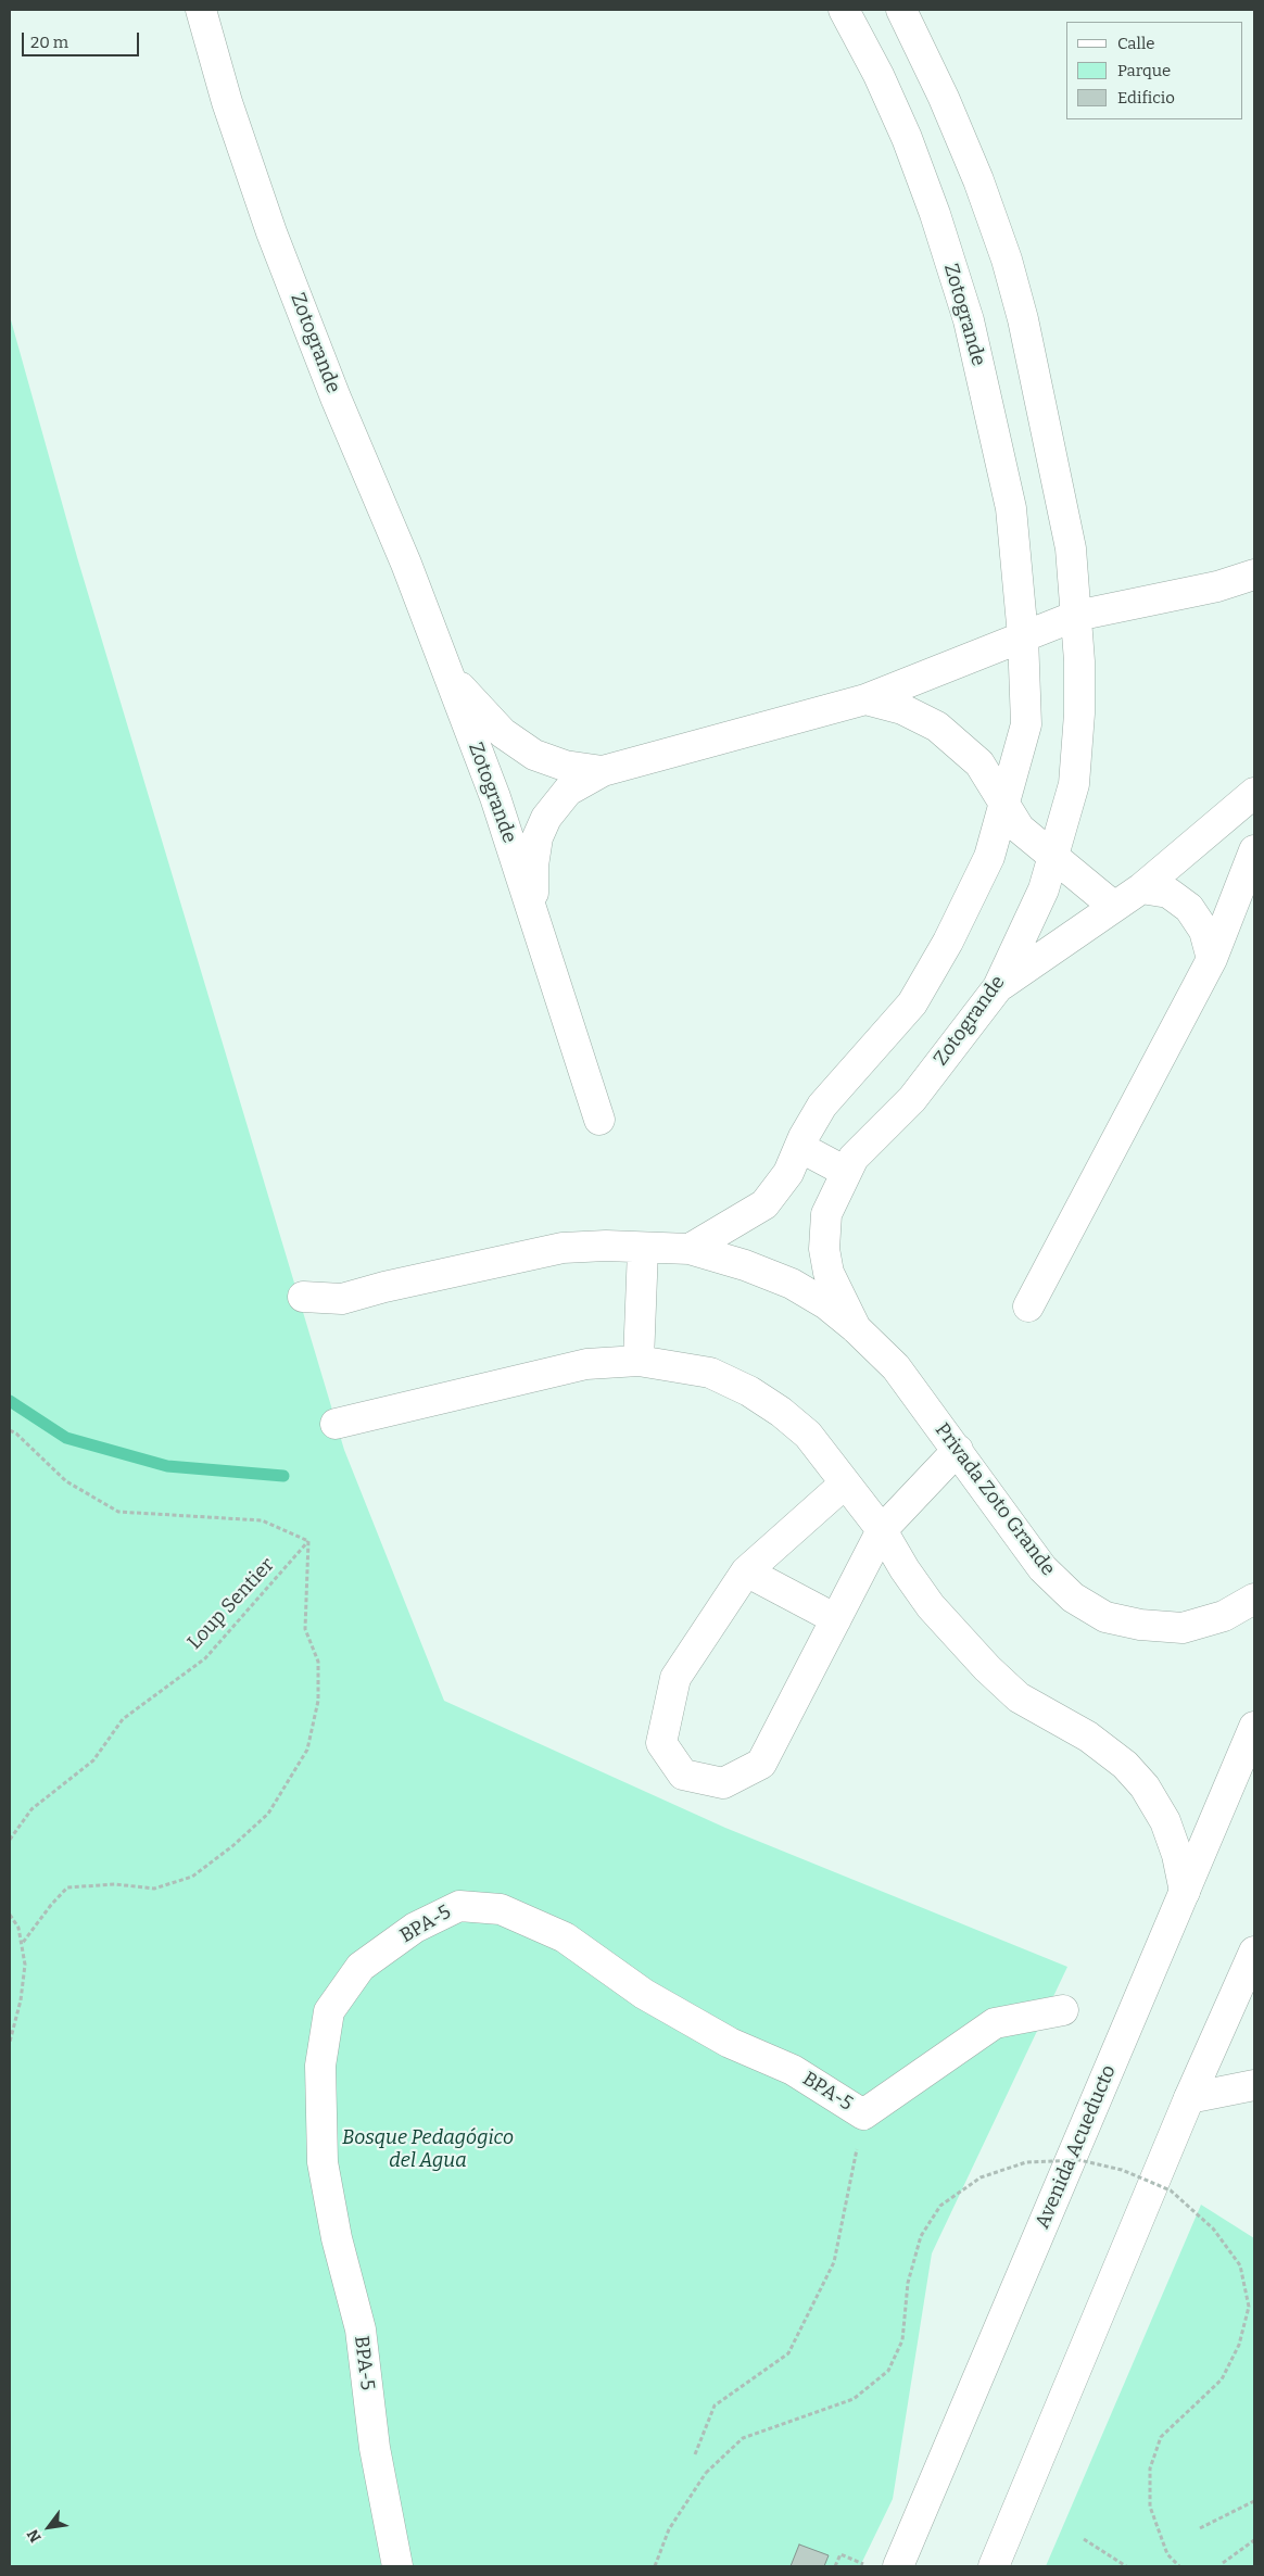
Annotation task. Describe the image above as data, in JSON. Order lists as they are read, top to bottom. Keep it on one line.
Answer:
{"streets":{"street":["Zotogrande","Privada Zoto Grande","BPA-5","Avenida Acueducto"],"path":["Loup Sentier"]},"crossings":[["Zotogrande","Privada Zoto Grande"]],"parks":["Bosque Pedagógico del Agua"],"legend":["Calle","Parque","Edificio"],"scale_bar":"20 m","north":"bottom left"}
